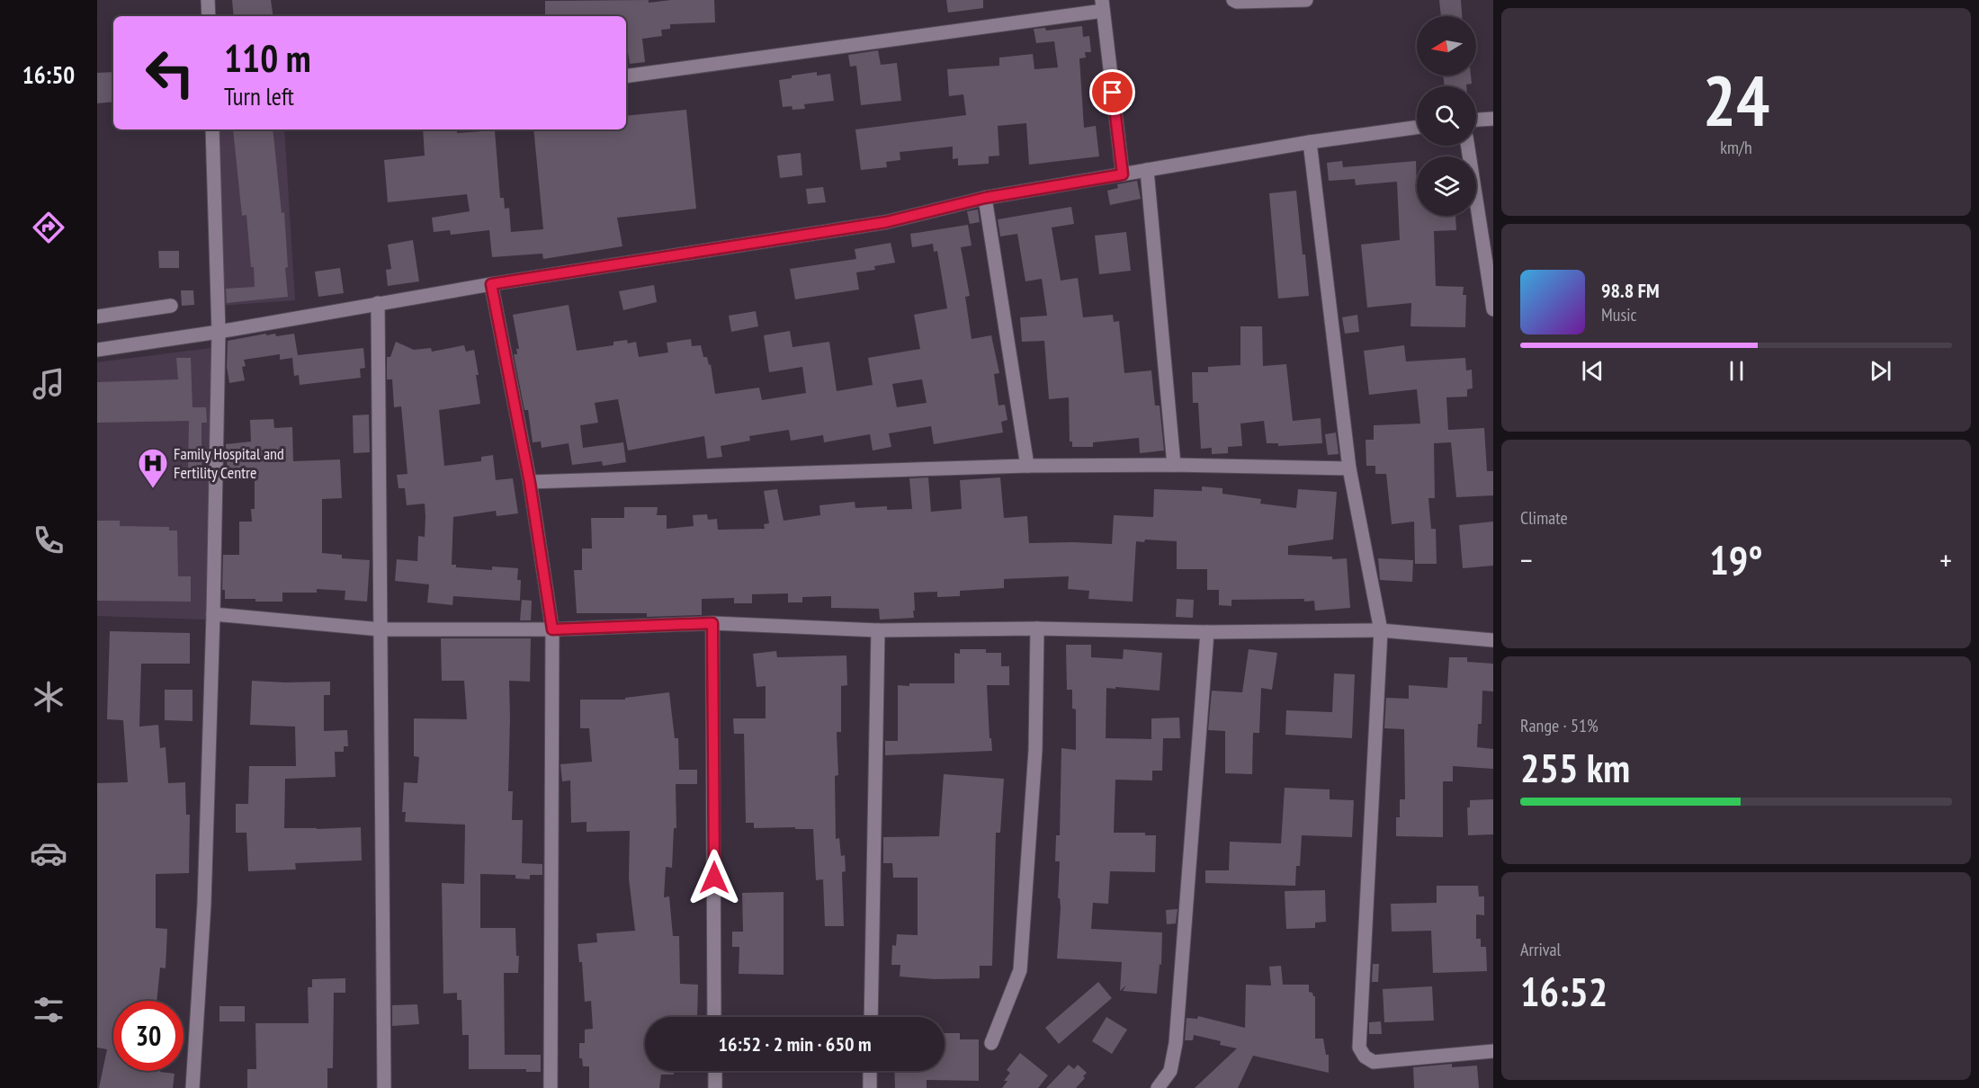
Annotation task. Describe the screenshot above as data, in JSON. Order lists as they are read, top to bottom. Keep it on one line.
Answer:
{"places":{"hospital":["Family Hospital and Fertility Centre"]},"north":"left","page":{"tabs":"16:50","tile":[["24","km/h"],"Climate",["Range · 51%","255 km"],["Arrival","16:52"]],"turn":["110 m","Turn left"],"song":["98.8 FM","Music"],"heat":["−","19°","+"],"limit":"30","trip":"16:52 · 2 min · 650 m"}}
